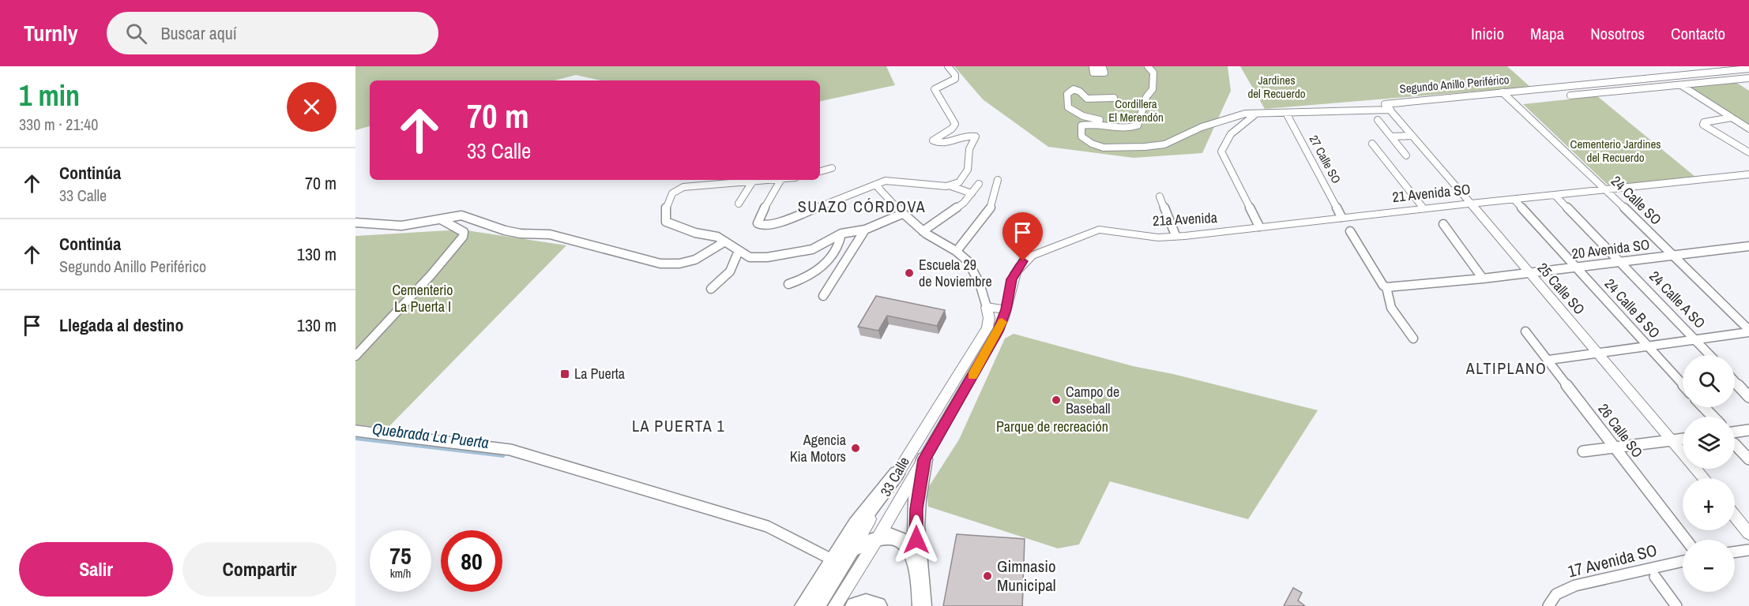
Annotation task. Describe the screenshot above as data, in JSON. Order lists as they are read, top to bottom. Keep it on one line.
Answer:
{"streets":{"main road":["33 Calle"],"street":["Segundo Anillo Periférico","27 Calle SO","21 Avenida SO","24 Calle SO","21a Avenida","20 Avenida SO","25 Calle SO","24 Calle A SO","24 Calle B SO","26 Calle SO","17 Avenida SO"]},"crossings":[["Segundo Anillo Periférico","27 Calle SO"],["Segundo Anillo Periférico","24 Calle SO"],["Segundo Anillo Periférico","25 Calle SO"],["27 Calle SO","21 Avenida SO"],["21 Avenida SO","24 Calle SO"],["21 Avenida SO","21a Avenida"],["21 Avenida SO","25 Calle SO"],["21 Avenida SO","24 Calle A SO"],["21 Avenida SO","24 Calle B SO"],["24 Calle SO","20 Avenida SO"],["20 Avenida SO","25 Calle SO"],["20 Avenida SO","24 Calle A SO"],["20 Avenida SO","24 Calle B SO"]],"districts":["SUAZO CÓRDOVA","ALTIPLANO","LA PUERTA 1"],"water":["Quebrada La Puerta"],"parks":["Jardines del Recuerdo","Cordillera El Merendón","Cementerio Jardines del Recuerdo","Cementerio La Puerta I","Parque de recreación"],"places":{"other":["Escuela 29 de Noviembre","Campo de Baseball","Agencia Kia Motors","Gimnasio Municipal"],"transit":["La Puerta"]},"page":{"header":"Turnly","search":"Buscar aquí","nav":["Inicio","Mapa","Nosotros","Contacto"],"heading":["1 min","330 m · 21:40"],"turn":["70 m","33 Calle"],"list":[{"name":"Continúa","note":"33 Calle","value":"70 m"},{"name":"Continúa","note":"Segundo Anillo Periférico","value":"130 m"},{"name":"Llegada al destino","value":"130 m"}],"map_buttons":["+","−"],"speed":"75 km/h","limit":"80","buttons":["Salir","Compartir"]}}
